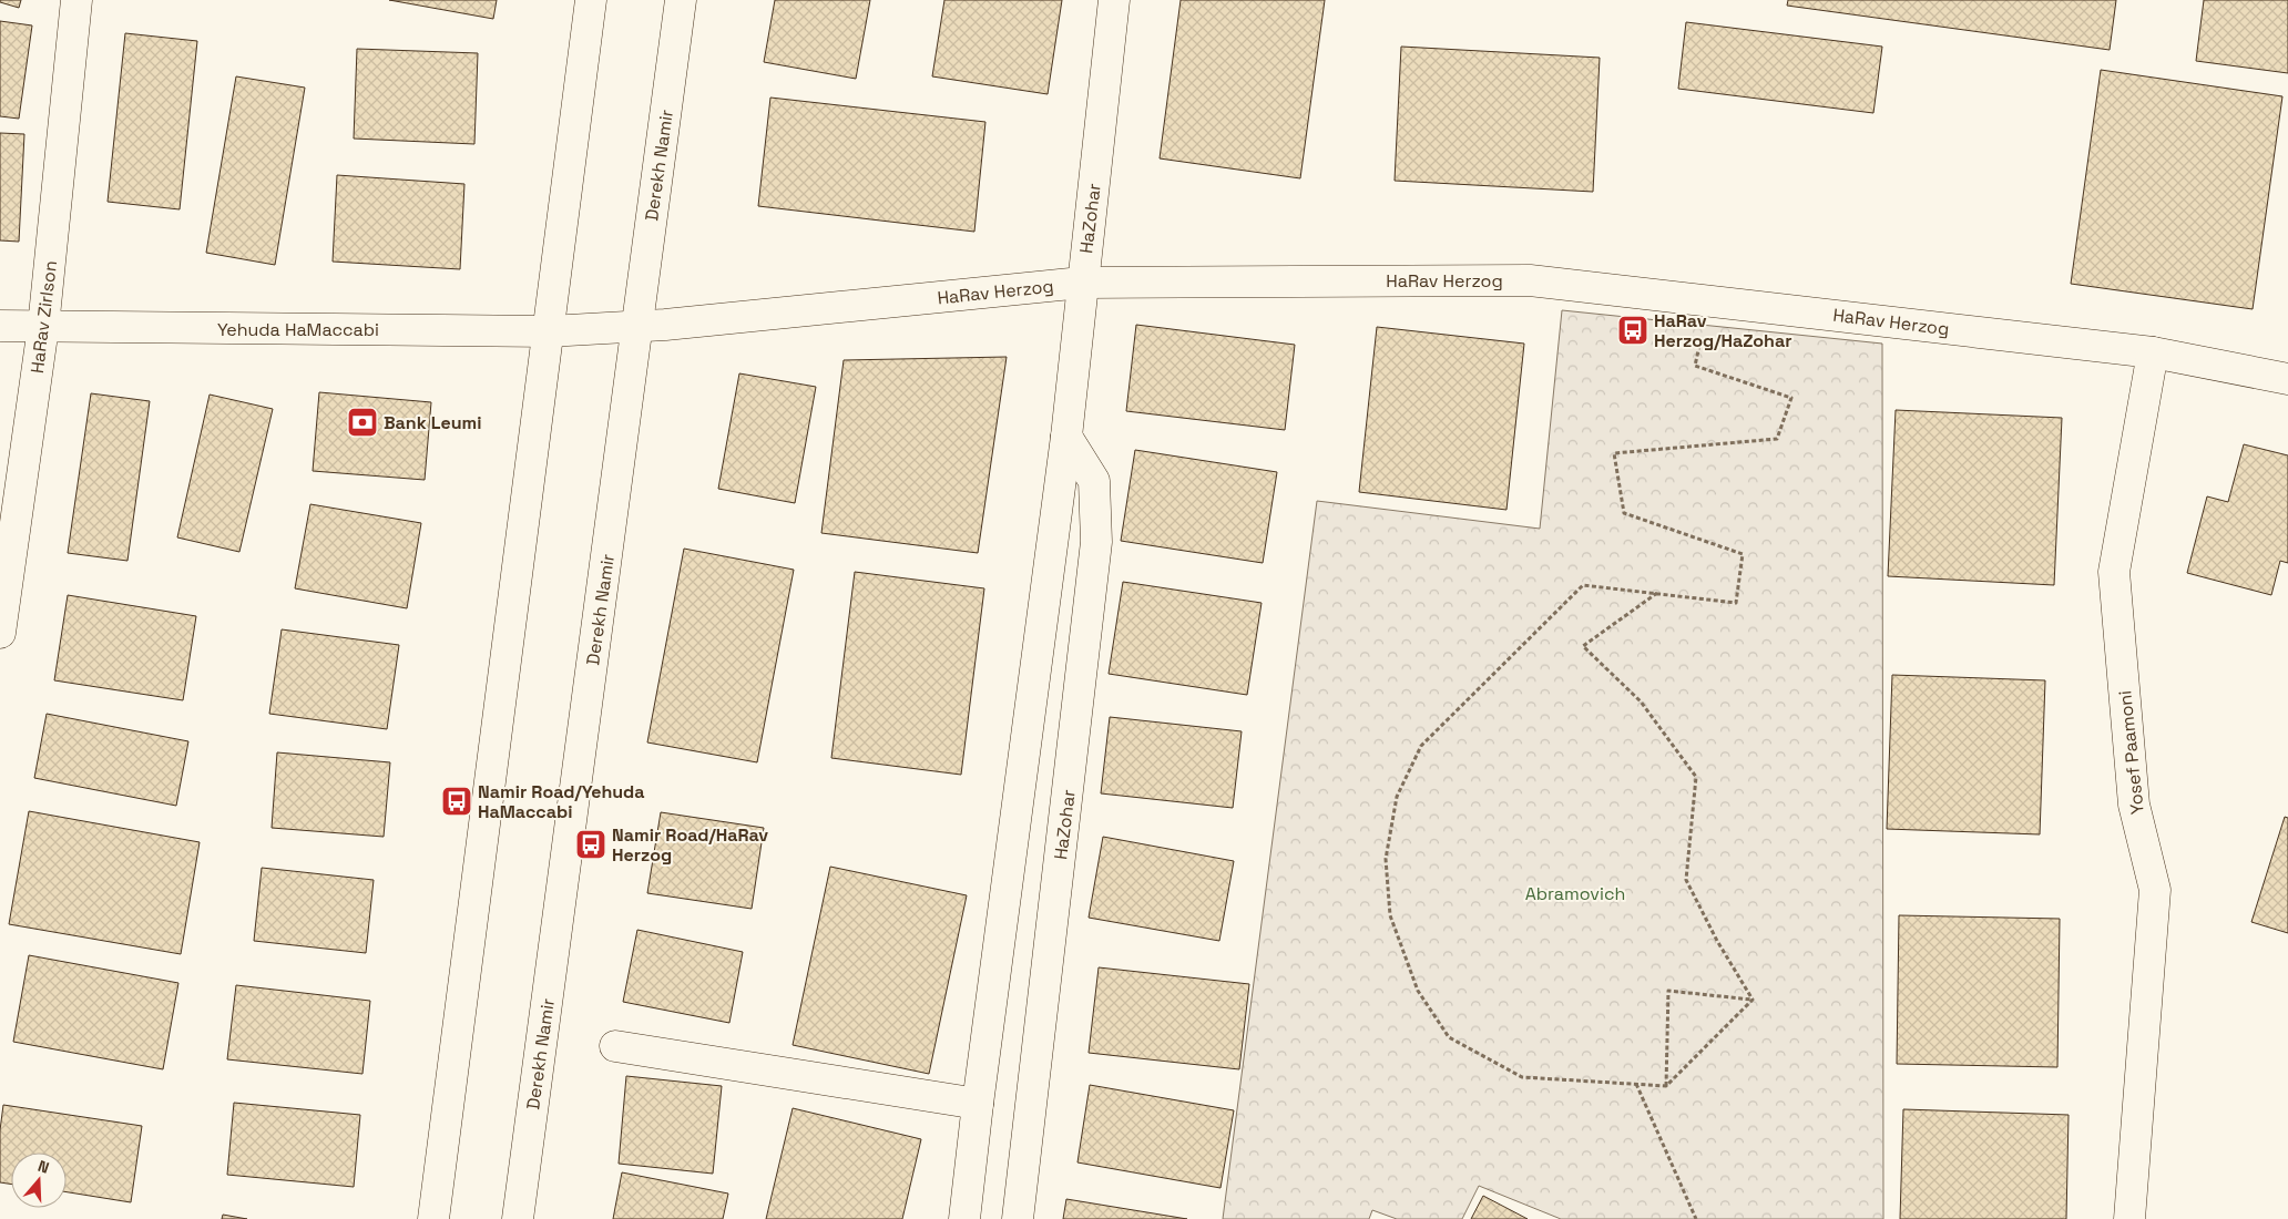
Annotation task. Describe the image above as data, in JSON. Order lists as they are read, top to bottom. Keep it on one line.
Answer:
{"streets":{"street":["Derekh Namir","HaZohar","HaRav Herzog","HaRav Zirlson","Yehuda HaMaccabi","Yosef Paamoni"]},"crossings":[["Derekh Namir","HaRav Herzog"],["HaZohar","HaRav Herzog"],["HaRav Herzog","Yehuda HaMaccabi"],["HaRav Herzog","Yosef Paamoni"],["HaRav Zirlson","Yehuda HaMaccabi"]],"parks":["Abramovich"],"places":{"bus stop":["HaRav Herzog/HaZohar","Namir Road/Yehuda HaMaccabi","Namir Road/HaRav Herzog"],"bank":["Bank Leumi"]},"north":"top"}
